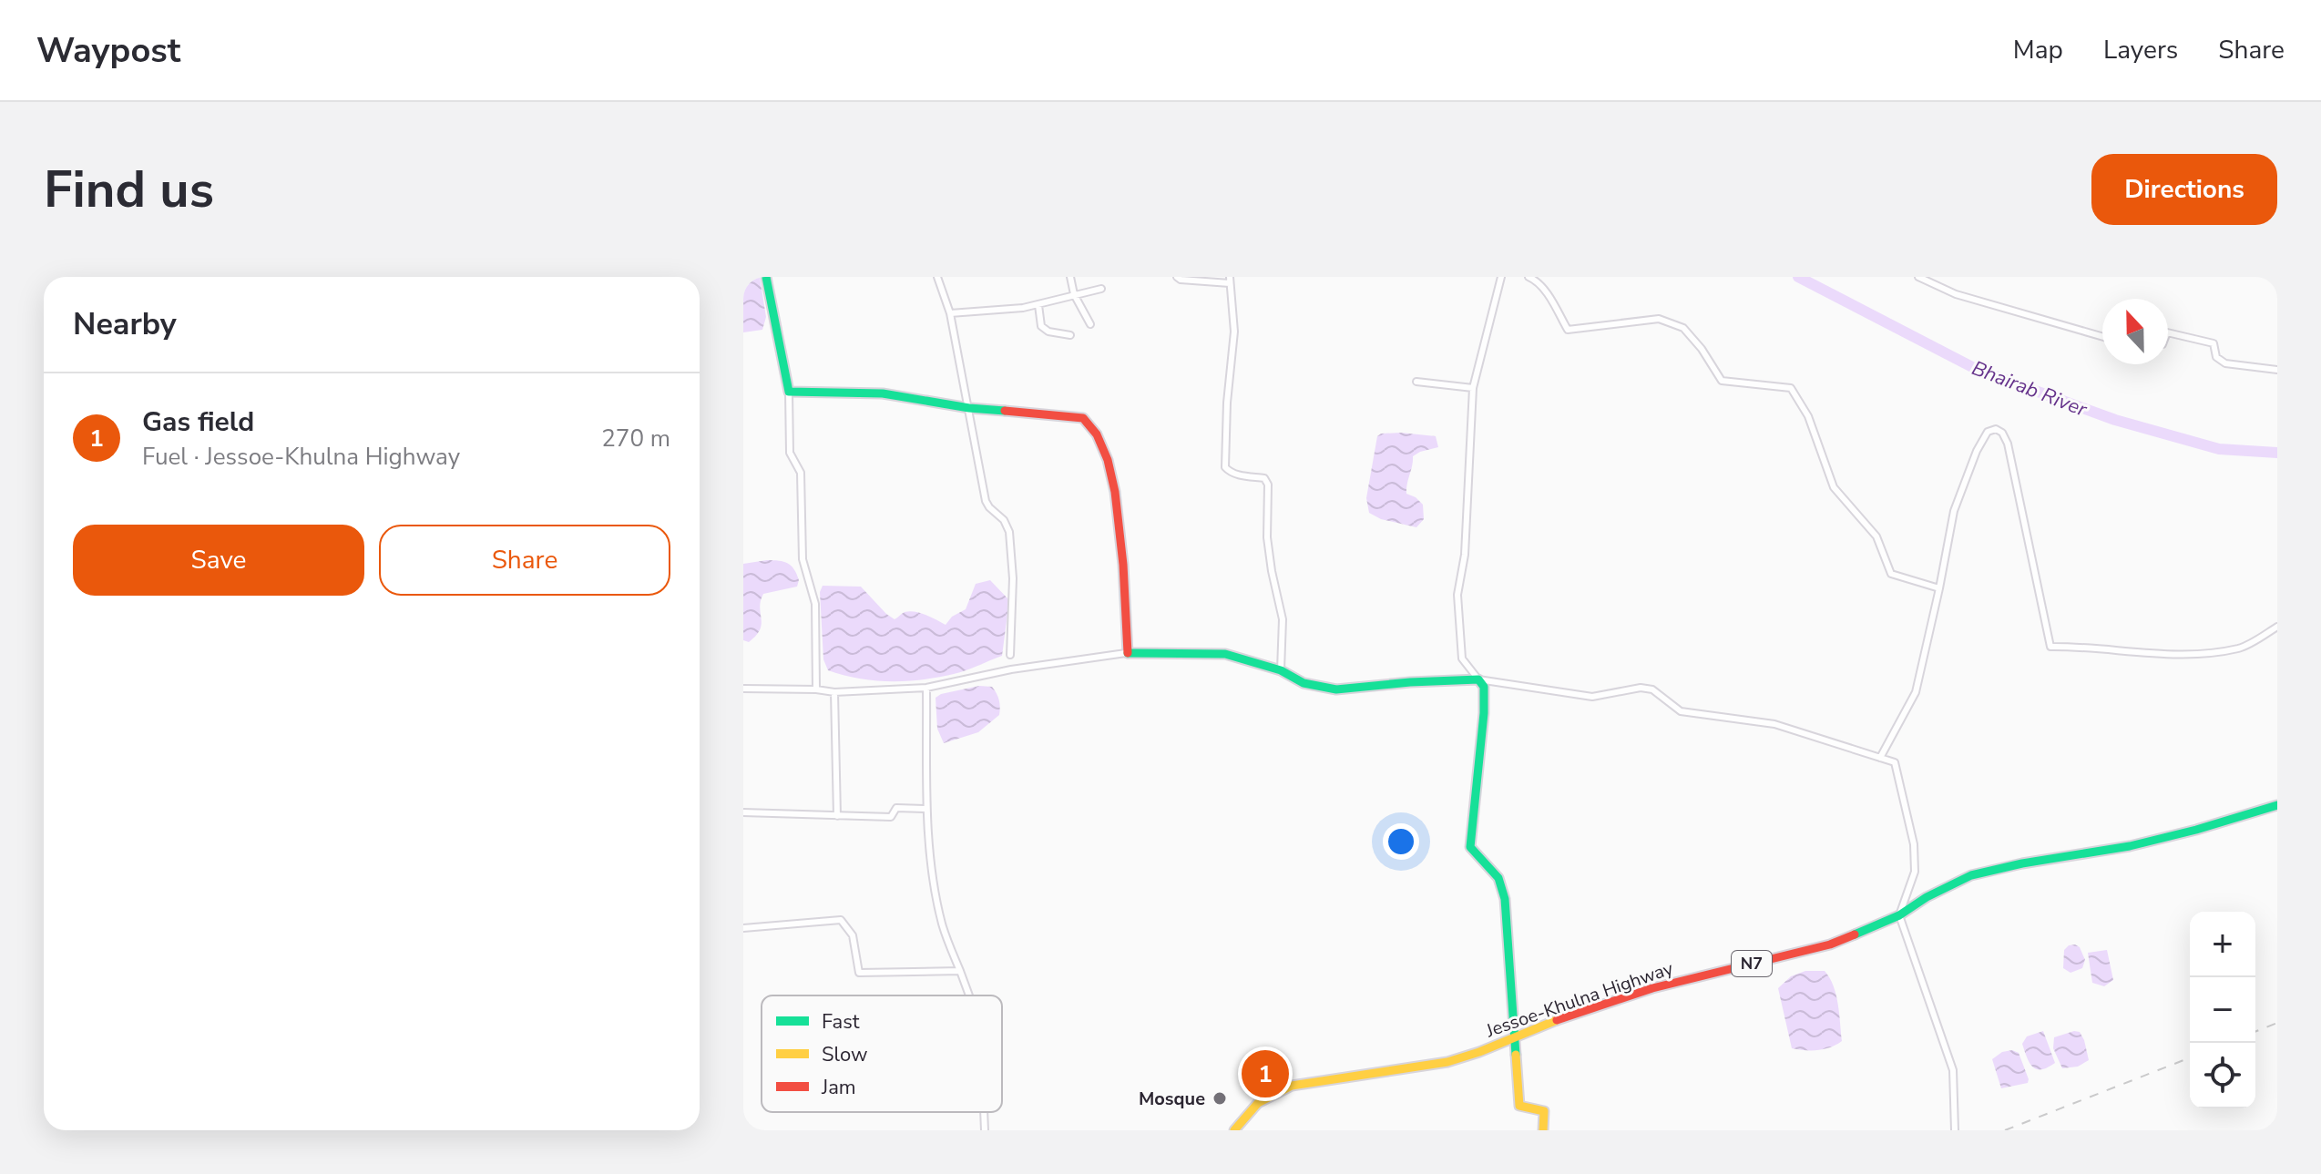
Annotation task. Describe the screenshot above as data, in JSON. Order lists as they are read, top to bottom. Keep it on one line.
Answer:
{"streets":{"main road":["N7","Jessoe-Khulna Highway"]},"water":["Bhairab River"],"places":["Mosque"],"legend":["Fast","Slow","Jam"],"north":"top","page":{"header":"Waypost","nav":["Map","Layers","Share"],"buttons":["Directions",["Save","Share"]],"title":"Find us","heading":"Nearby","list":[{"mark":"1","name":"Gas field","note":"Fuel · Jessoe-Khulna Highway","value":"270 m"}],"map_buttons":["+","−"],"pins":"1"}}
